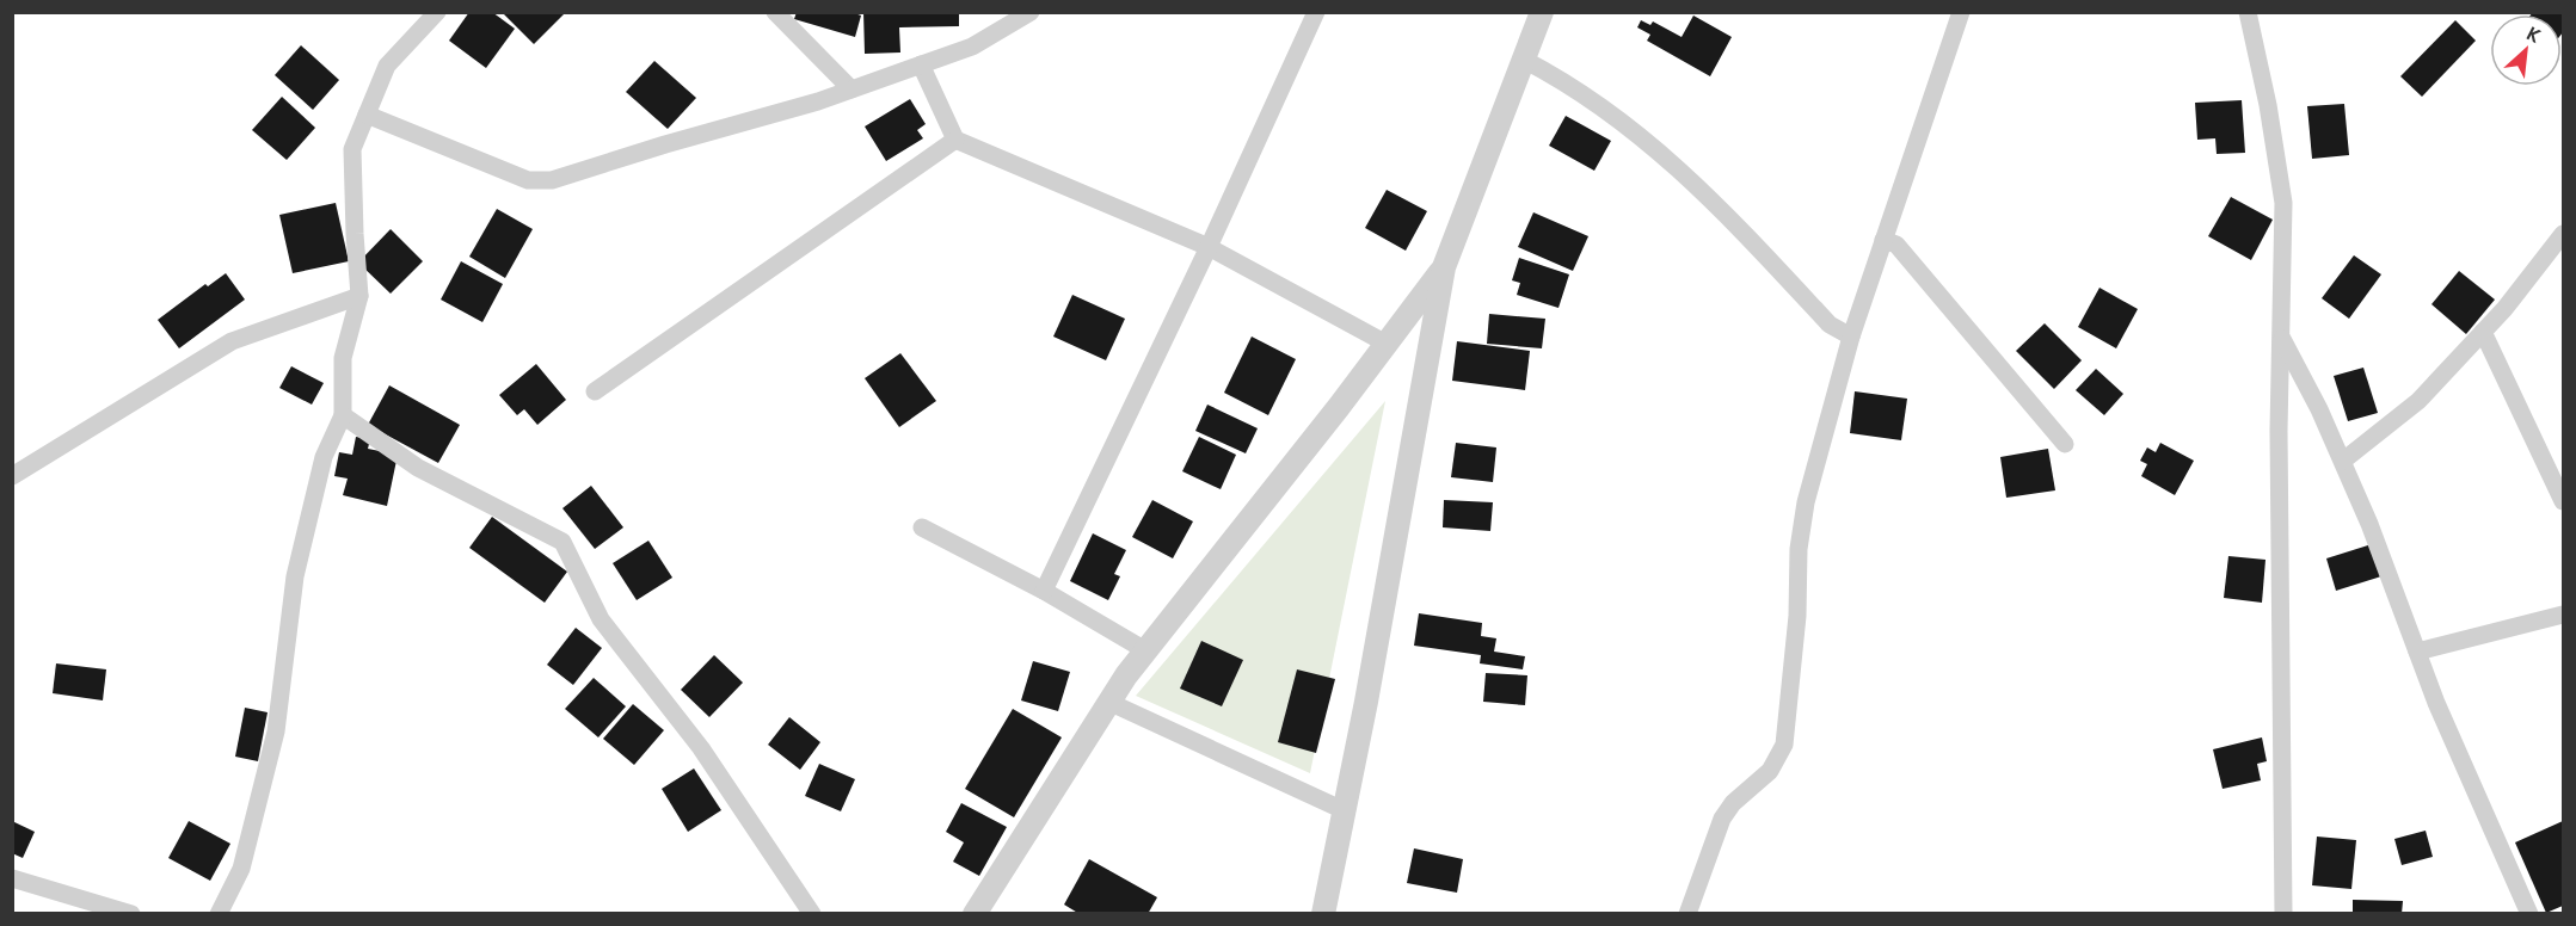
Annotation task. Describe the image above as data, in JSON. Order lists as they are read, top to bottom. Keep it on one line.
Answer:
{"north":"top right"}
